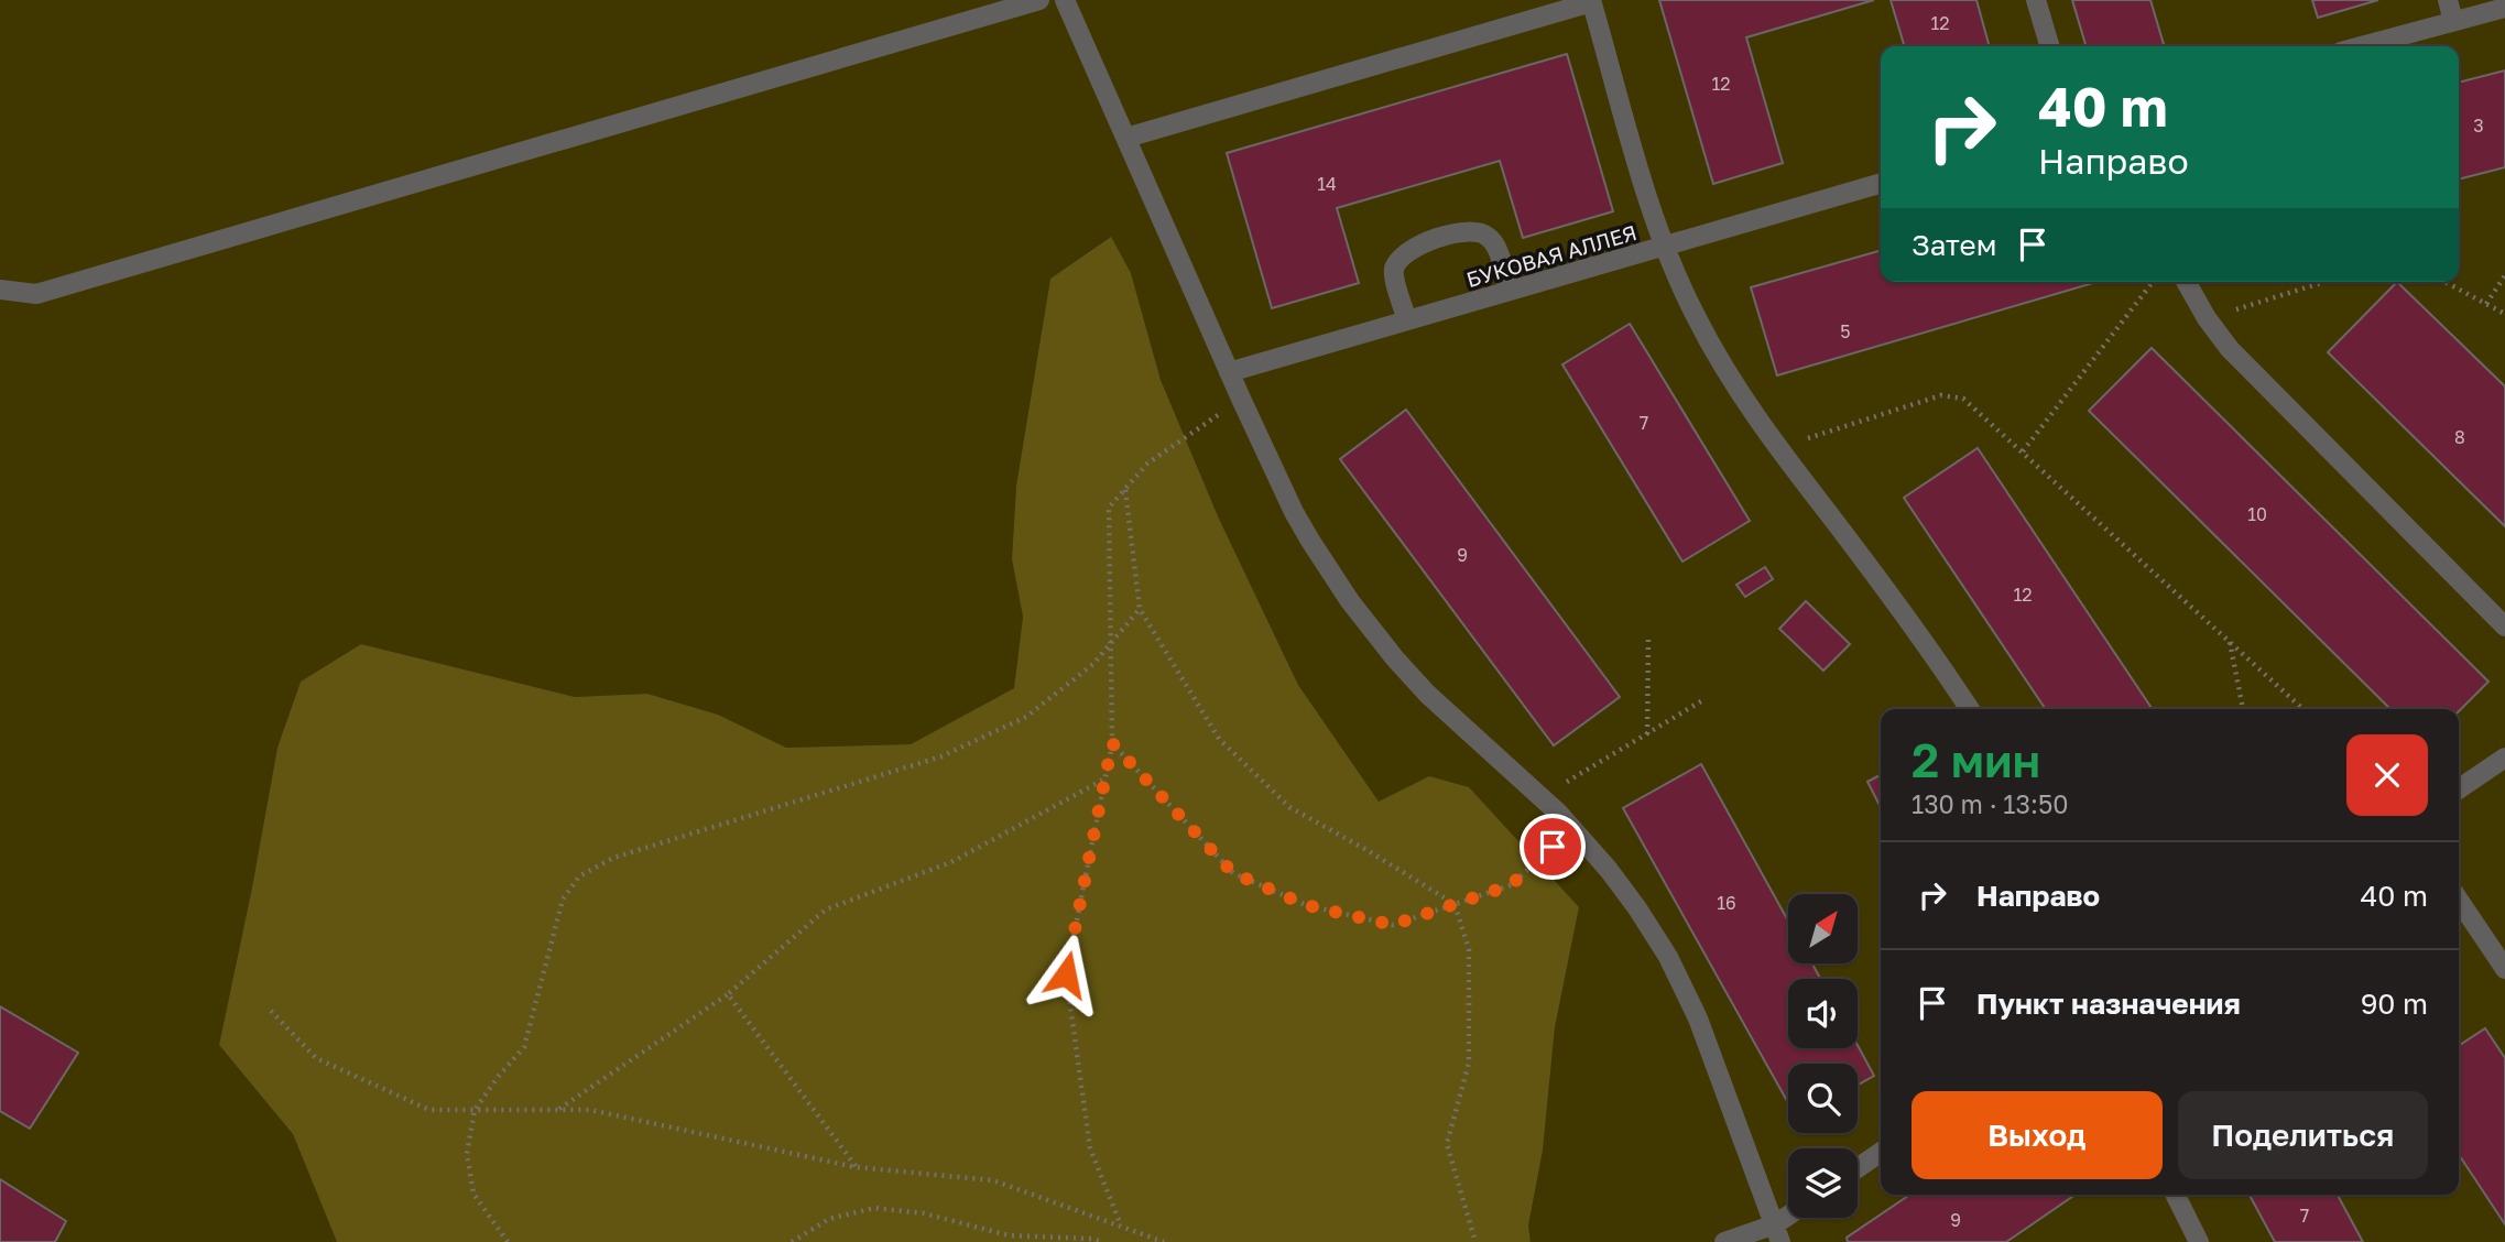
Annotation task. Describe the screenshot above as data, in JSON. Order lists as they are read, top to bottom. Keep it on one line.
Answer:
{"streets":{"lane":["БУКОВАЯ АЛЛЕЯ"]},"house_numbers":["12","12","3","14","5","7","8","10","9","12","16","7","9"],"north":"top right","page":{"turn":["40 m","Направо"],"then":"Затем","heading":["2 мин","130 m · 13:50"],"list":[{"name":"Направо","value":"40 m"},{"name":"Пункт назначения","value":"90 m"}],"buttons":["Выход","Поделиться"]}}
